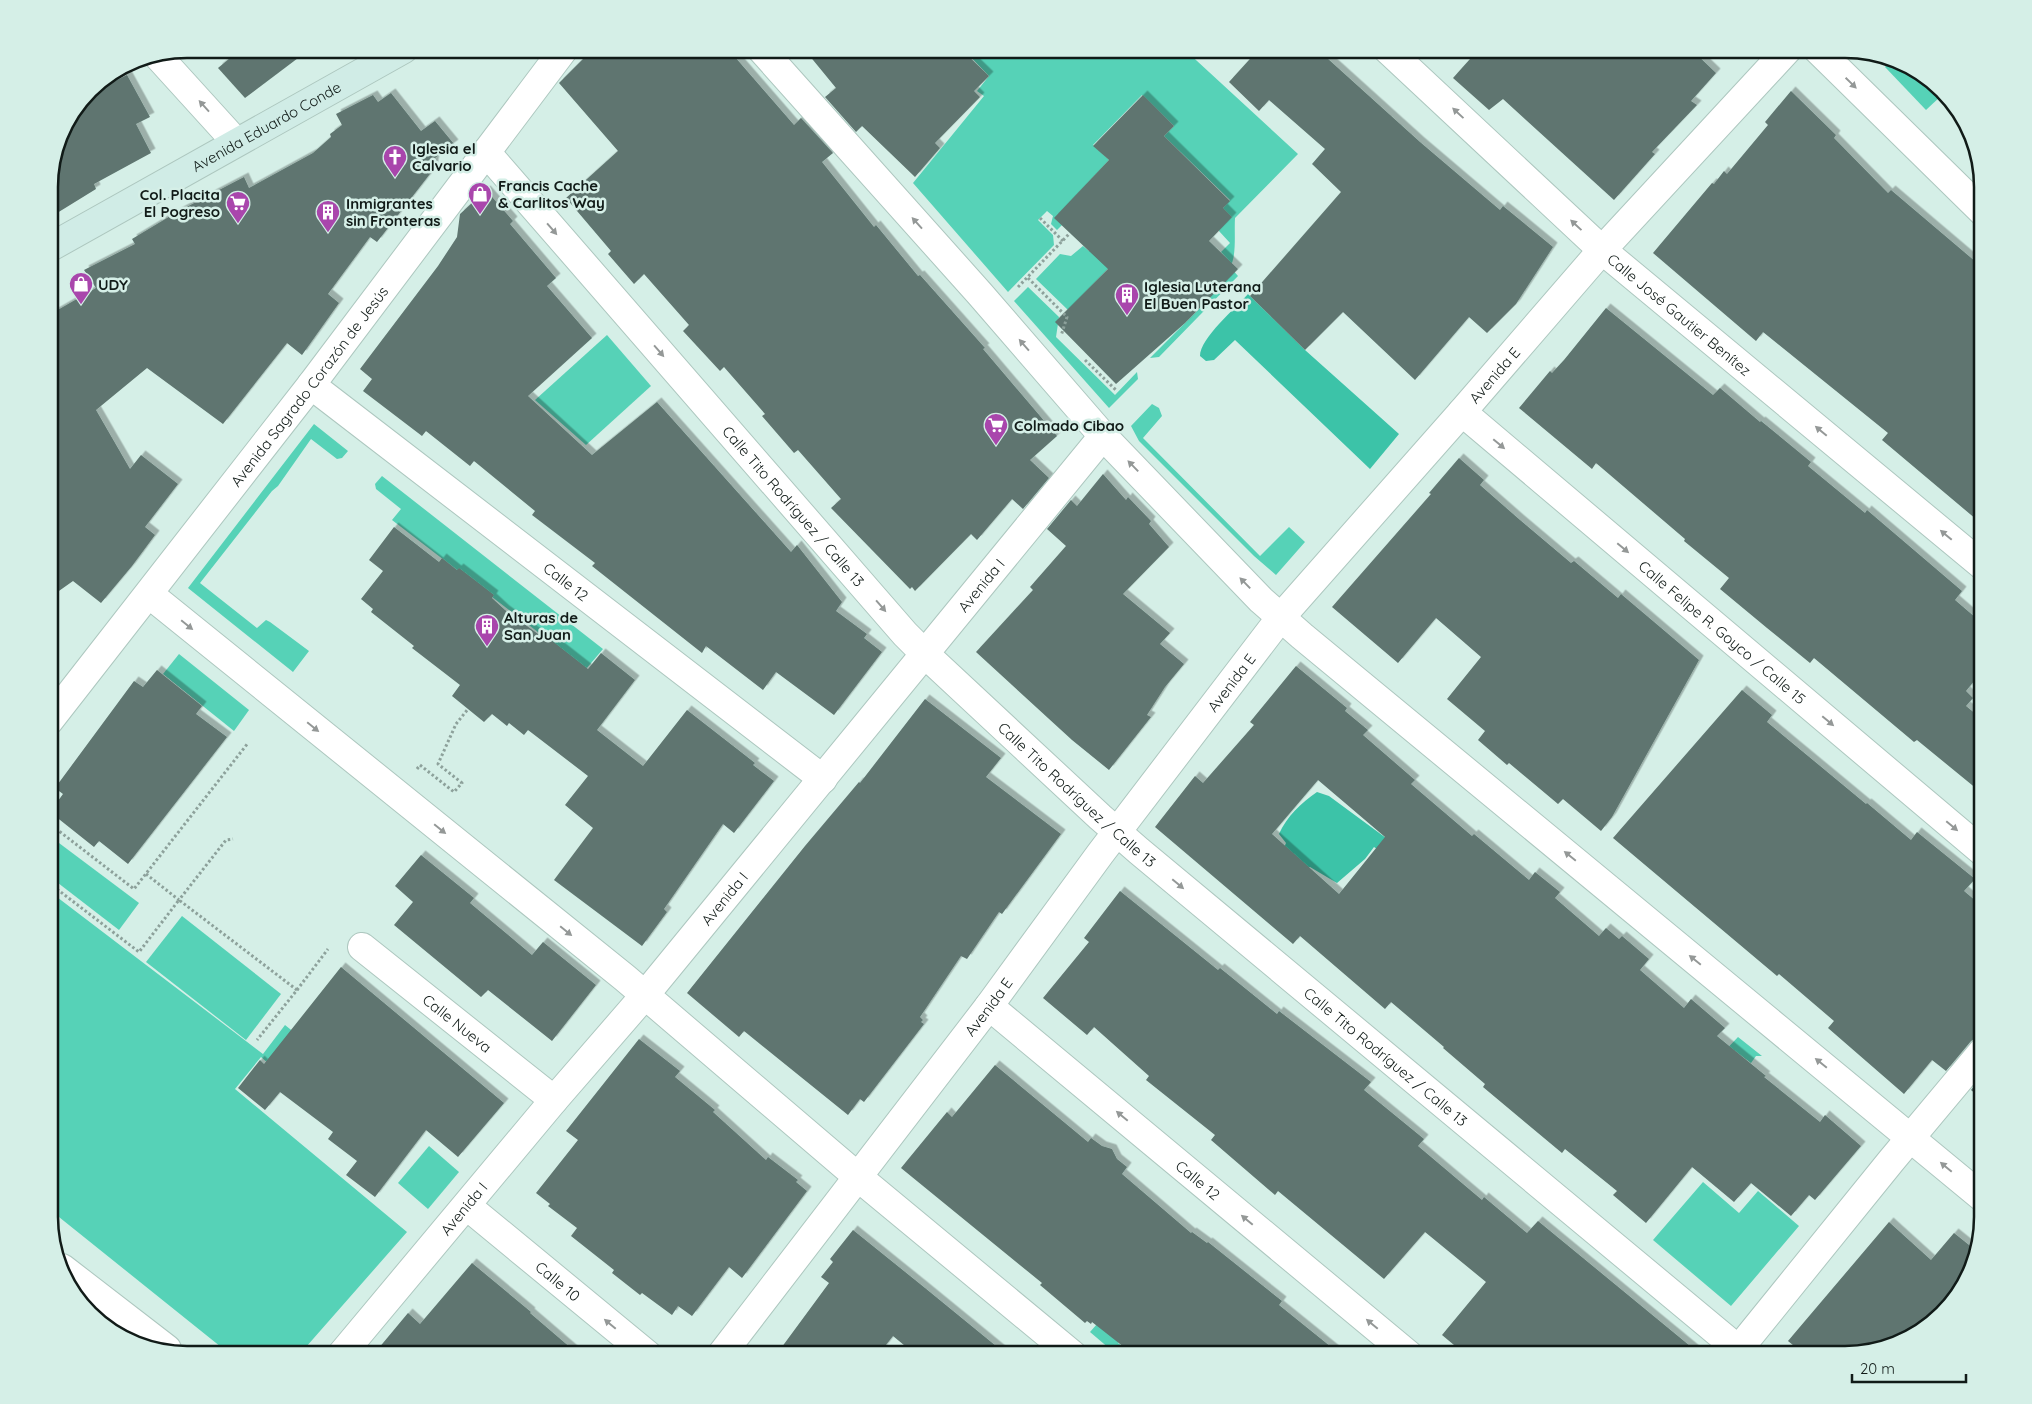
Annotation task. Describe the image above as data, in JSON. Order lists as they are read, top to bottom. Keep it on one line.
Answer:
{"streets":{"street":["Avenida Eduardo Conde","Calle José Gautier Benítez","Avenida E","Avenida Sagrado Corazón de Jesús","Calle Tito Rodríguez / Calle 13","Calle 12","Avenida I","Calle Felipe R. Goyco / Calle 15","Calle Nueva","Calle 10"]},"crossings":[["Calle José Gautier Benítez","Avenida E"],["Avenida E","Calle Tito Rodríguez / Calle 13"],["Avenida E","Calle 12"],["Avenida E","Calle Felipe R. Goyco / Calle 15"],["Avenida Sagrado Corazón de Jesús","Calle Tito Rodríguez / Calle 13"],["Avenida Sagrado Corazón de Jesús","Calle 12"],["Calle Tito Rodríguez / Calle 13","Avenida I"],["Calle 12","Avenida I"],["Avenida I","Calle Nueva"],["Avenida I","Calle 10"]],"one_way":["Calle José Gautier Benítez","Calle Tito Rodríguez / Calle 13","Calle Felipe R. Goyco / Calle 15","Calle 10"],"places":{"church":["Iglesia el Calvario"],"shop":["Francis Cache & Carlitos Way","UDY"],"supermarket":["Col. Placita El Pogreso","Colmado Cibao"],"building":["Inmigrantes sin Fronteras","Iglesia Luterana El Buen Pastor","Alturas de San Juan"]},"scale_bar":"20 m"}
